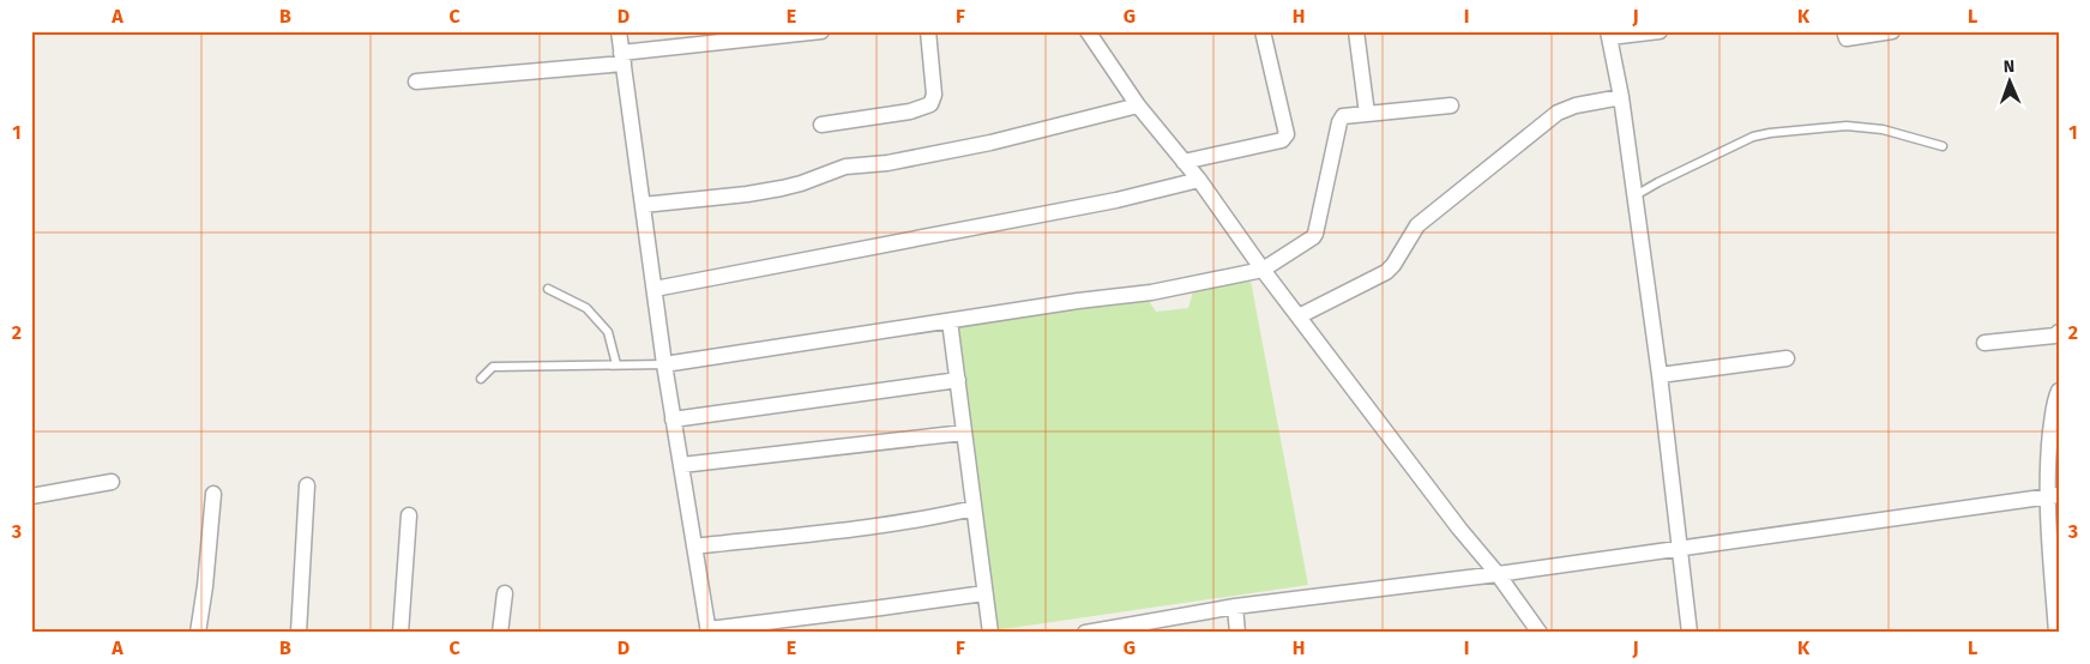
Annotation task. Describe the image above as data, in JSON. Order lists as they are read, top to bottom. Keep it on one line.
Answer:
{"north":"top","grid":{"columns":["A","B","C","D","E","F","G","H","I","J","K","L"],"rows":["1","2","3"]}}
